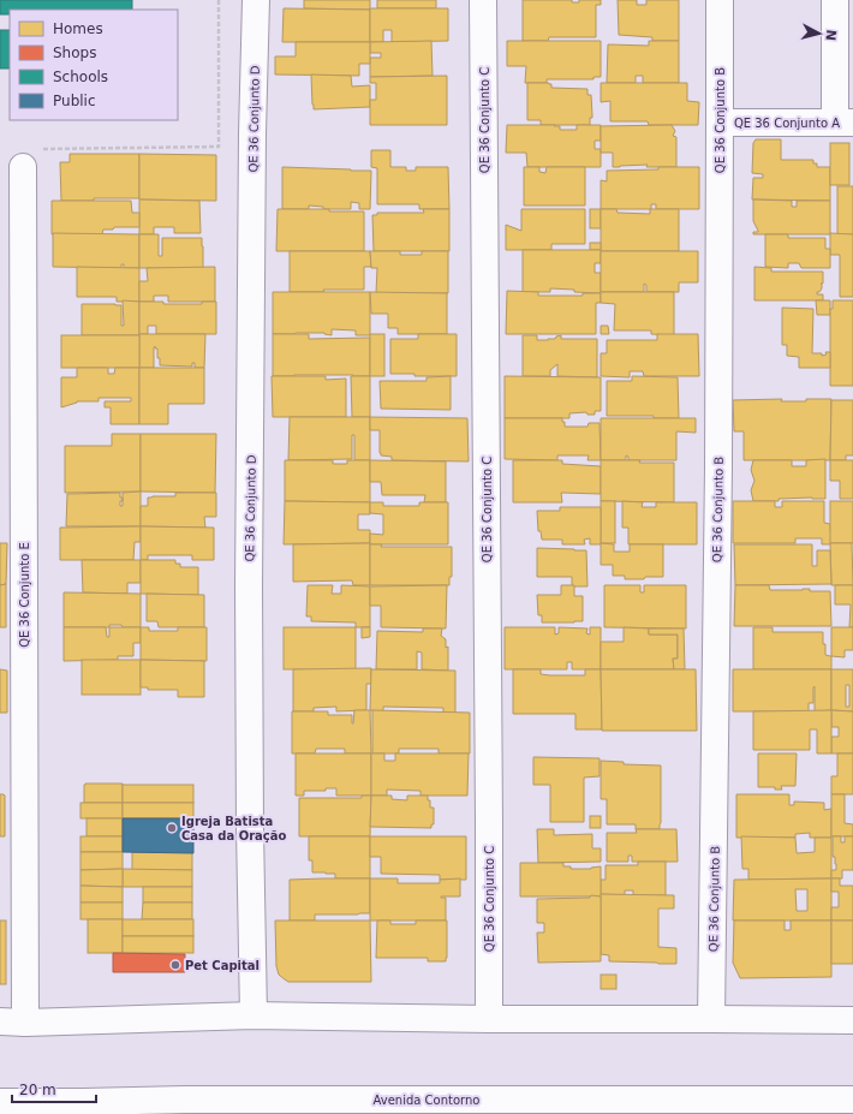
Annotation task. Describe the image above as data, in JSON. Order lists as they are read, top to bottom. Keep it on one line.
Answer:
{"streets":{"street":["QE 36 Conjunto D","QE 36 Conjunto C","QE 36 Conjunto B","QE 36 Conjunto A","QE 36 Conjunto E","Avenida Contorno"]},"crossings":[["QE 36 Conjunto B","QE 36 Conjunto A"]],"places":["Igreja Batista Casa da Oração","Pet Capital"],"legend":["Homes","Shops","Schools","Public"],"scale_bar":"20 m","north":"right"}
